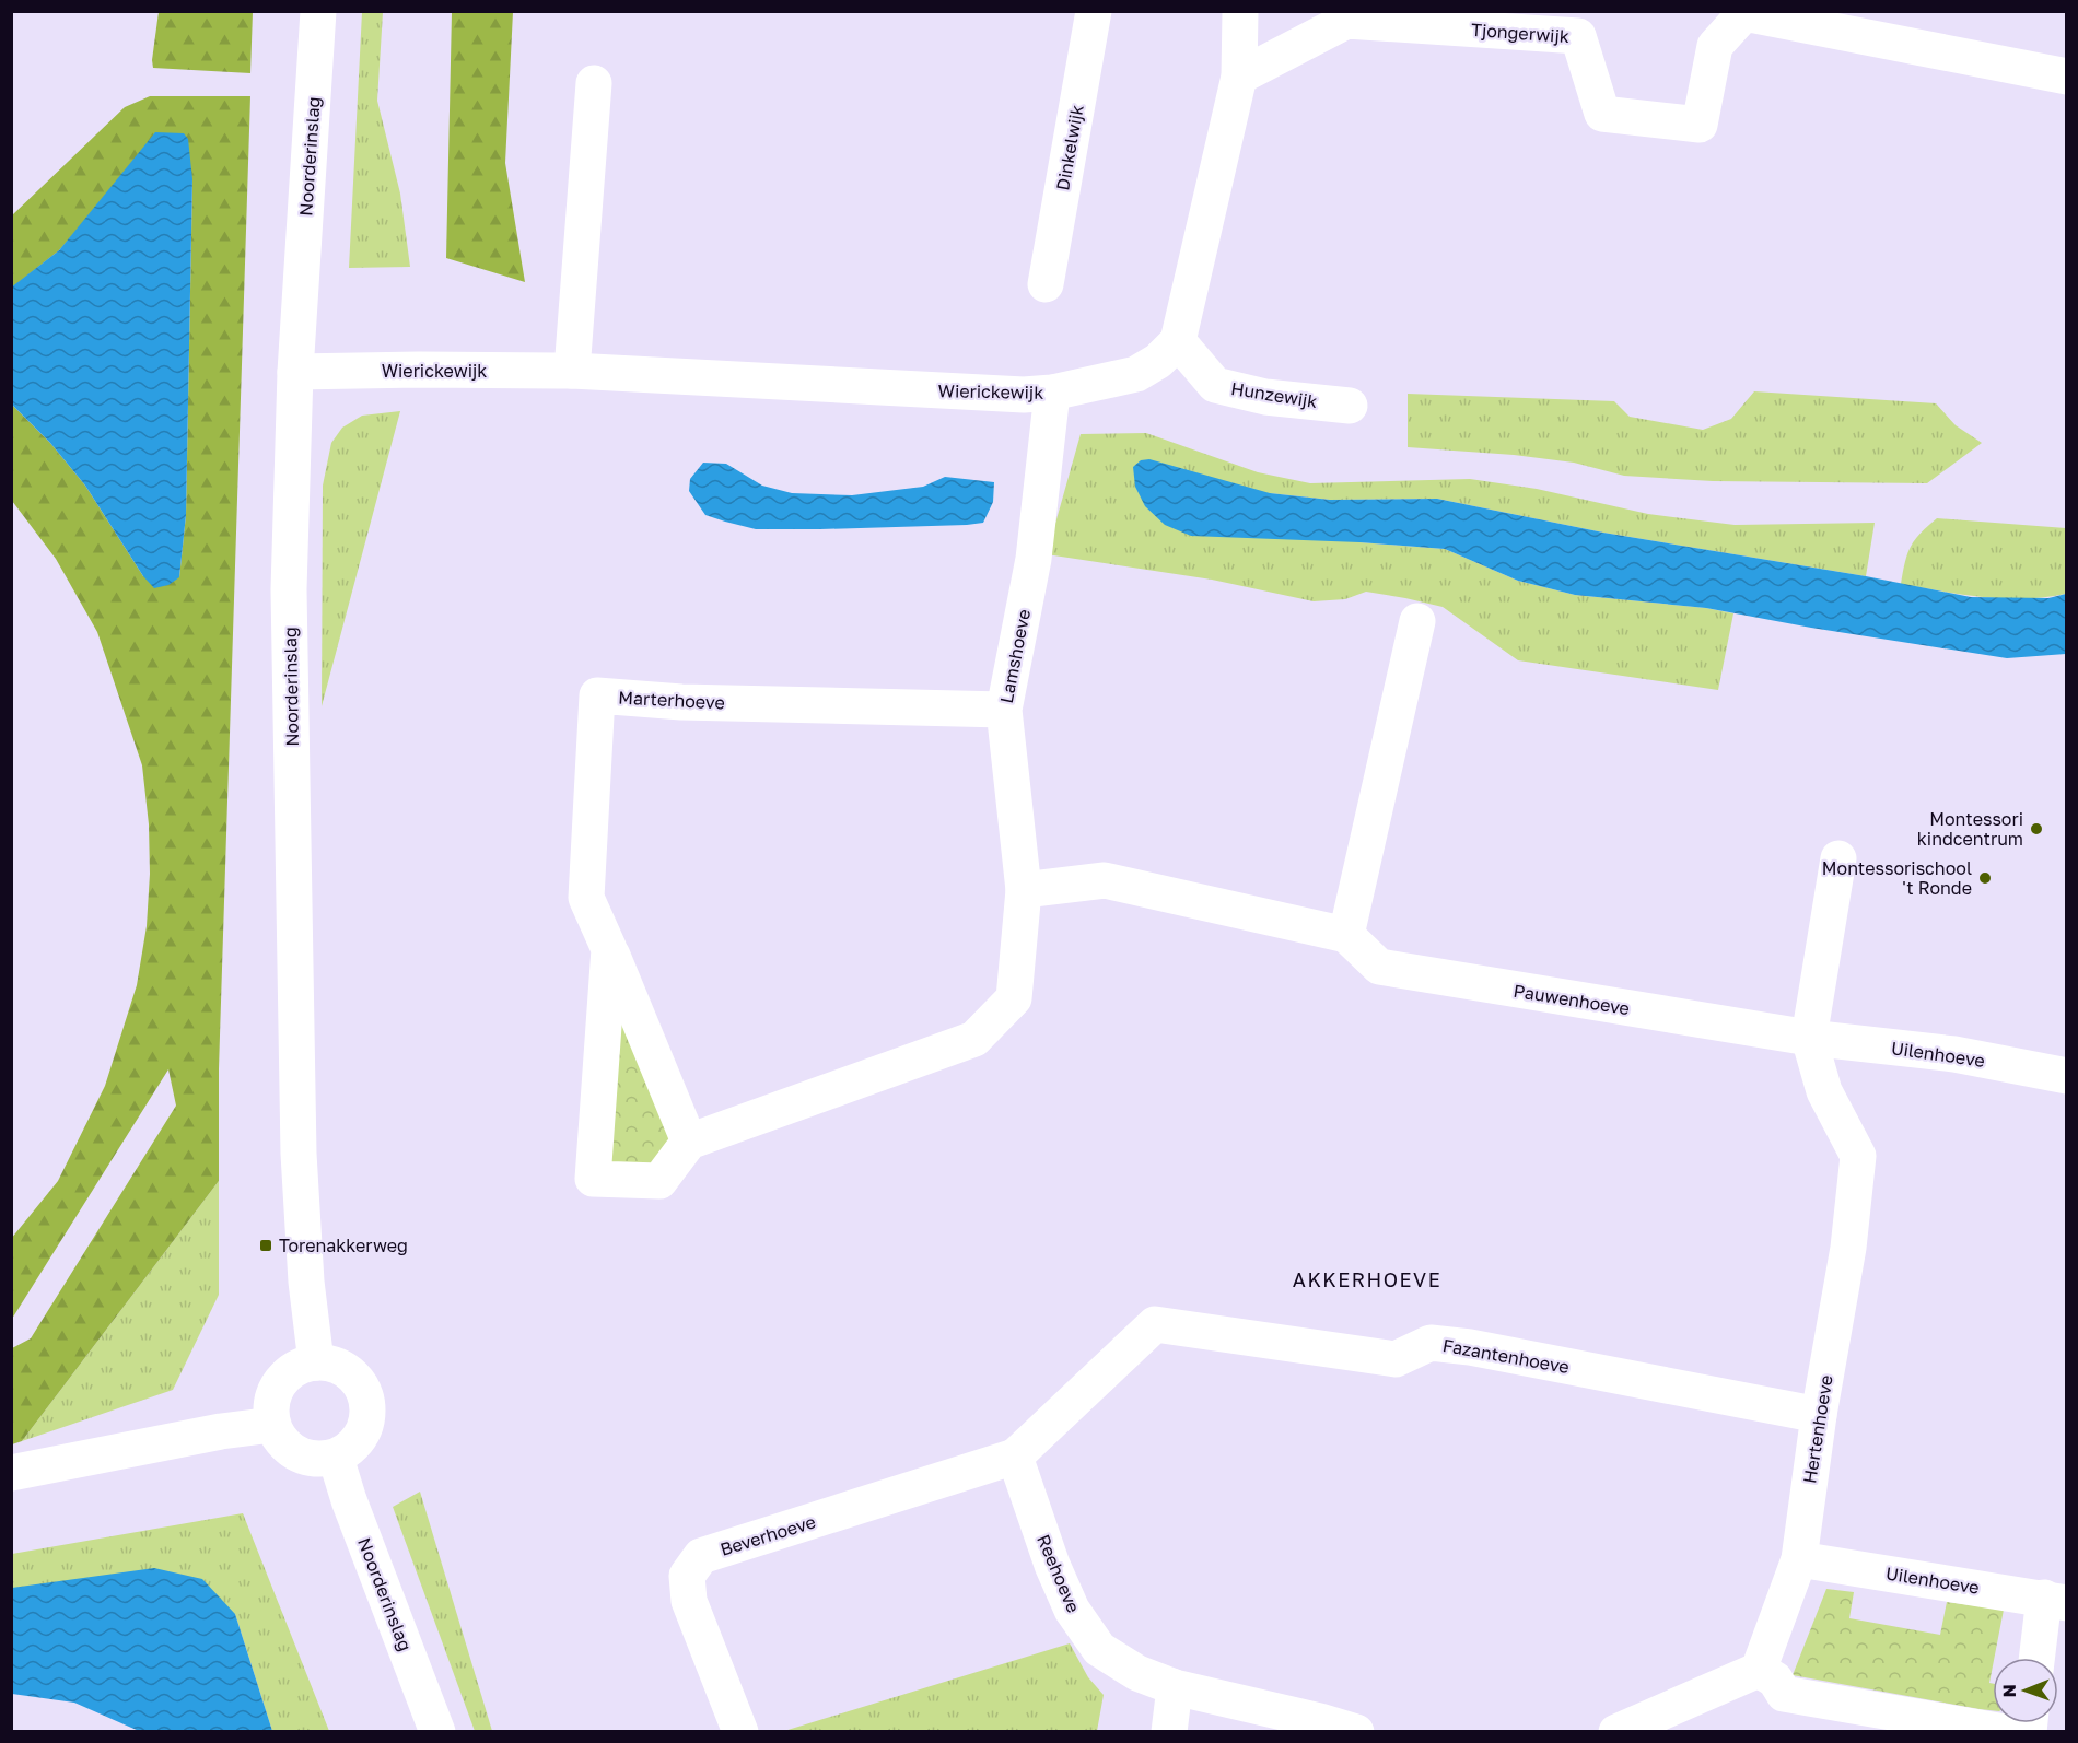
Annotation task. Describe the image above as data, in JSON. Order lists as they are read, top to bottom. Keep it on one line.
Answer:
{"streets":{"street":["Tjongerwijk","Dinkelwijk","Noorderinslag","Wierickewijk","Hunzewijk","Lamshoeve","Marterhoeve","Pauwenhoeve","Uilenhoeve","Fazantenhoeve","Hertenhoeve","Beverhoeve","Reehoeve"]},"crossings":[["Noorderinslag","Wierickewijk"],["Wierickewijk","Hunzewijk"],["Wierickewijk","Lamshoeve"],["Lamshoeve","Marterhoeve"],["Pauwenhoeve","Uilenhoeve"],["Pauwenhoeve","Hertenhoeve"],["Uilenhoeve","Hertenhoeve"],["Fazantenhoeve","Hertenhoeve"],["Fazantenhoeve","Beverhoeve"],["Fazantenhoeve","Reehoeve"],["Beverhoeve","Reehoeve"]],"districts":["AKKERHOEVE"],"places":{"other":["Montessori kindcentrum","Montessorischool 't Ronde"],"transit":["Torenakkerweg"]},"north":"left"}
